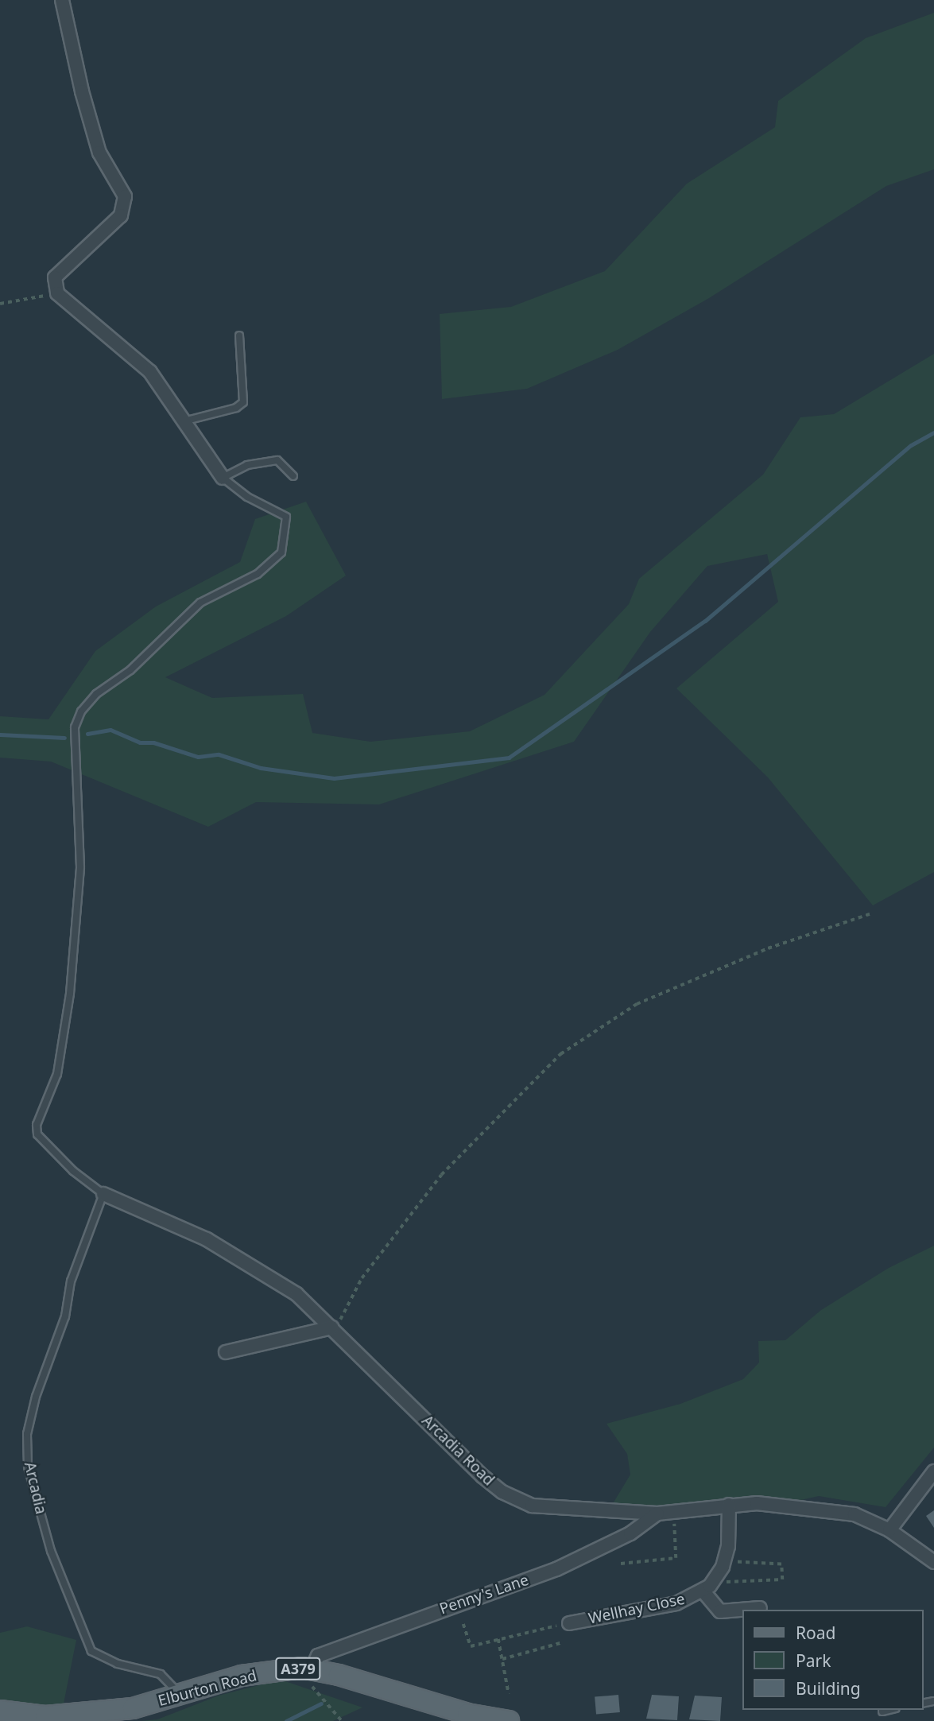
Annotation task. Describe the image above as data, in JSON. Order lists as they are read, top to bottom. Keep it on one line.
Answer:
{"streets":{"main road":["A379","Elburton Road"],"street":["Arcadia Road","Penny's Lane","Wellhay Close"],"lane":["Arcadia"]},"crossings":[["Arcadia Road","Arcadia"],["Arcadia Road","Penny's Lane"],["Arcadia Road","Wellhay Close"],["Arcadia","Elburton Road"],["Penny's Lane","Elburton Road"]],"legend":["Road","Park","Building"]}
